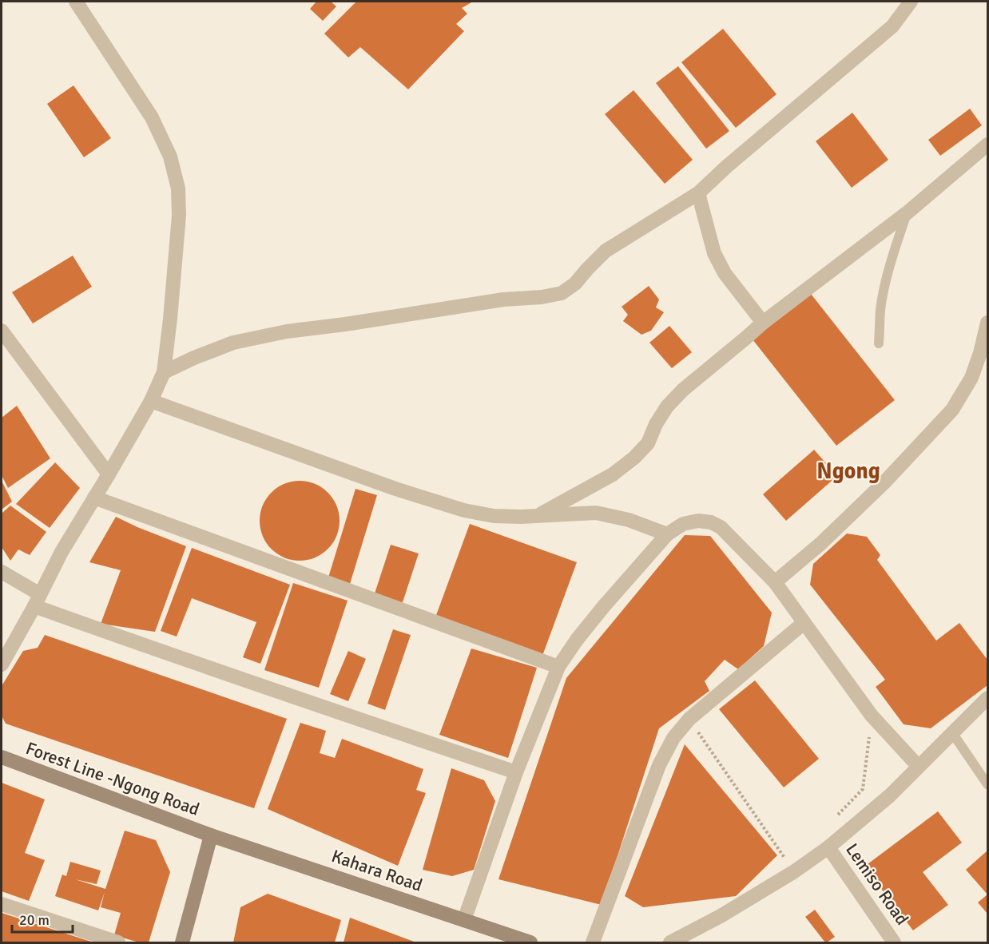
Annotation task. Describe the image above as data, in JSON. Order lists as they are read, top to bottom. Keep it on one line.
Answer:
{"streets":{"main road":["Forest Line -Ngong Road","Kahara Road"],"street":["Lemiso Road"]},"crossings":[["Forest Line -Ngong Road","Kahara Road"]],"districts":["Ngong"],"scale_bar":"20 m"}
